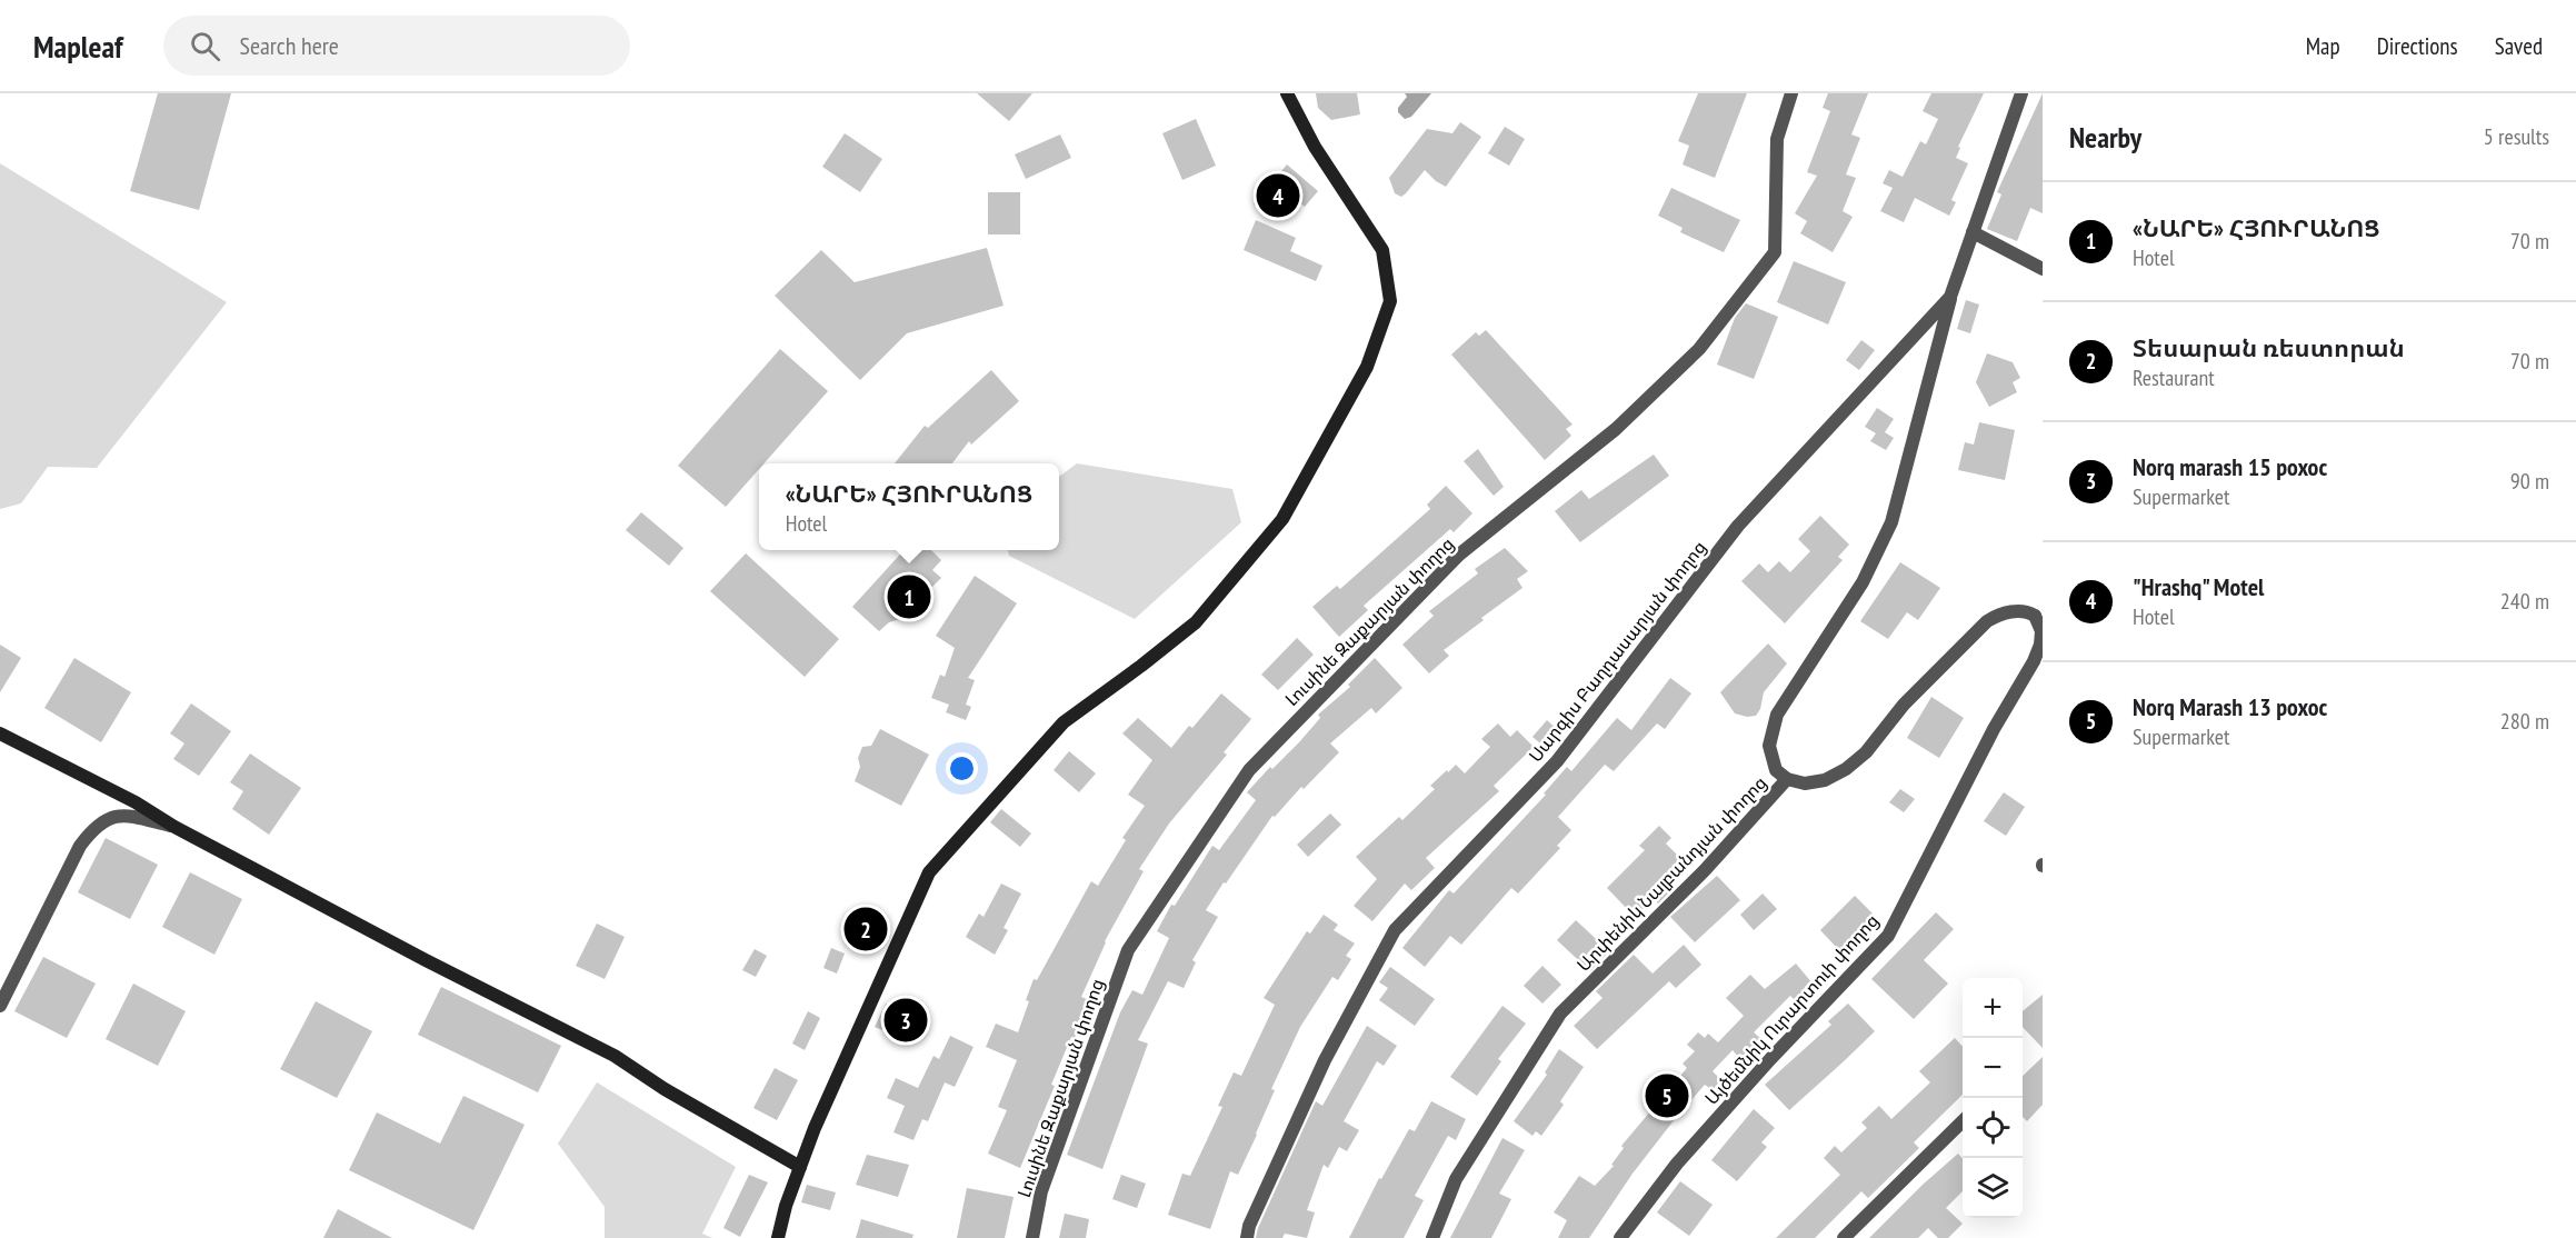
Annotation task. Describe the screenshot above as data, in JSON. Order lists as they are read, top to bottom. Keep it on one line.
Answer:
{"streets":{"street":["Լուսինե Զաքարյան փողոց","Սարգիս Բաղդասարյան փողոց","Արփենիկ Նալբանդյան փողոց","Այծեմնիկ Ուրարտուի փողոց"]},"crossings":[["Սարգիս Բաղդասարյան փողոց","Արփենիկ Նալբանդյան փողոց"]],"page":{"header":"Mapleaf","search":"Search here","nav":["Map","Directions","Saved"],"heading":["Nearby","5 results"],"pins":["4","1","2","3","5"],"list":[{"mark":"1","name":"«ՆԱՐԵ» ՀՅՈՒՐԱՆՈՑ","note":"Hotel","value":"70 m"},{"mark":"2","name":"Տեսարան ռեստորան","note":"Restaurant","value":"70 m"},{"mark":"3","name":"Norq marash 15 poxoc","note":"Supermarket","value":"90 m"},{"mark":"4","name":"\"Hrashq\" Motel","note":"Hotel","value":"240 m"},{"mark":"5","name":"Norq Marash 13 poxoc","note":"Supermarket","value":"280 m"}],"popup":["«ՆԱՐԵ» ՀՅՈՒՐԱՆՈՑ","Hotel"],"map_buttons":["+","−"]}}
